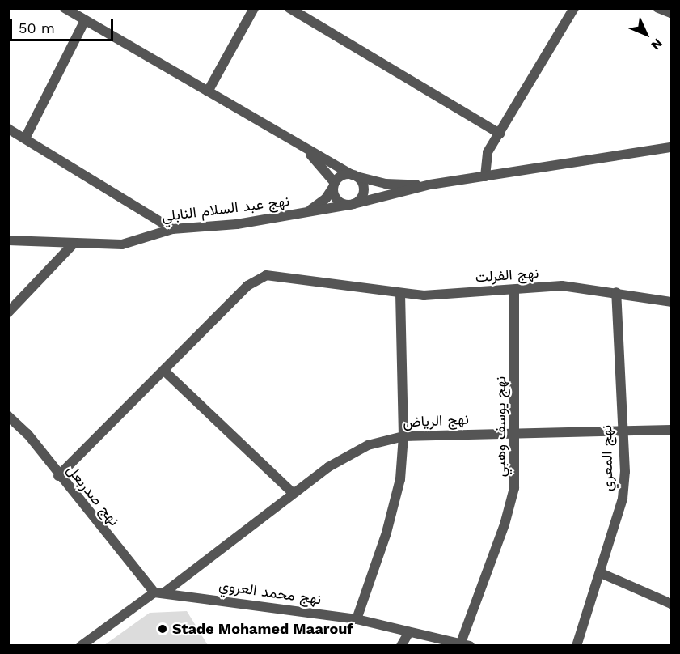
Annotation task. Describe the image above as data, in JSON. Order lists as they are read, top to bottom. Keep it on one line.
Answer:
{"streets":{"street":["نهج عبد السلام النابلي","نهج الفرلت","نهج الرياض","نهج يوسف وهبي","نهج المعري","نهج صدربعل","نهج محمد العروي"]},"crossings":[["نهج الفرلت","نهج يوسف وهبي"],["نهج الفرلت","نهج المعري"],["نهج الفرلت","نهج صدربعل"],["نهج الرياض","نهج يوسف وهبي"],["نهج الرياض","نهج المعري"],["نهج الرياض","نهج صدربعل"],["نهج الرياض","نهج محمد العروي"],["نهج يوسف وهبي","نهج محمد العروي"],["نهج صدربعل","نهج محمد العروي"]],"places":["Stade Mohamed Maarouf"],"scale_bar":"50 m","north":"bottom right"}
